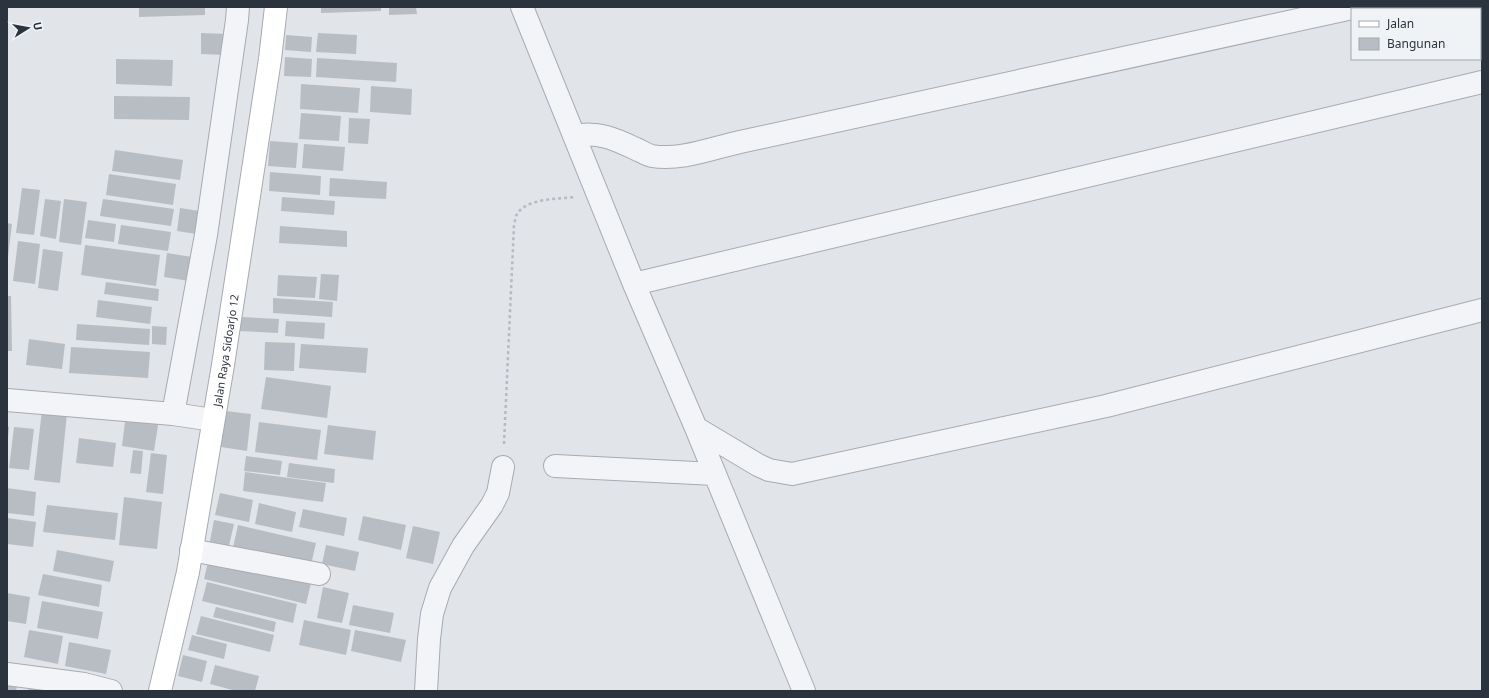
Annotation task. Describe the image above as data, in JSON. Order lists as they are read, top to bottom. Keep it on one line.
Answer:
{"streets":{"main road":["Jalan Raya Sidoarjo 12"]},"legend":["Jalan","Bangunan"],"north":"right"}
